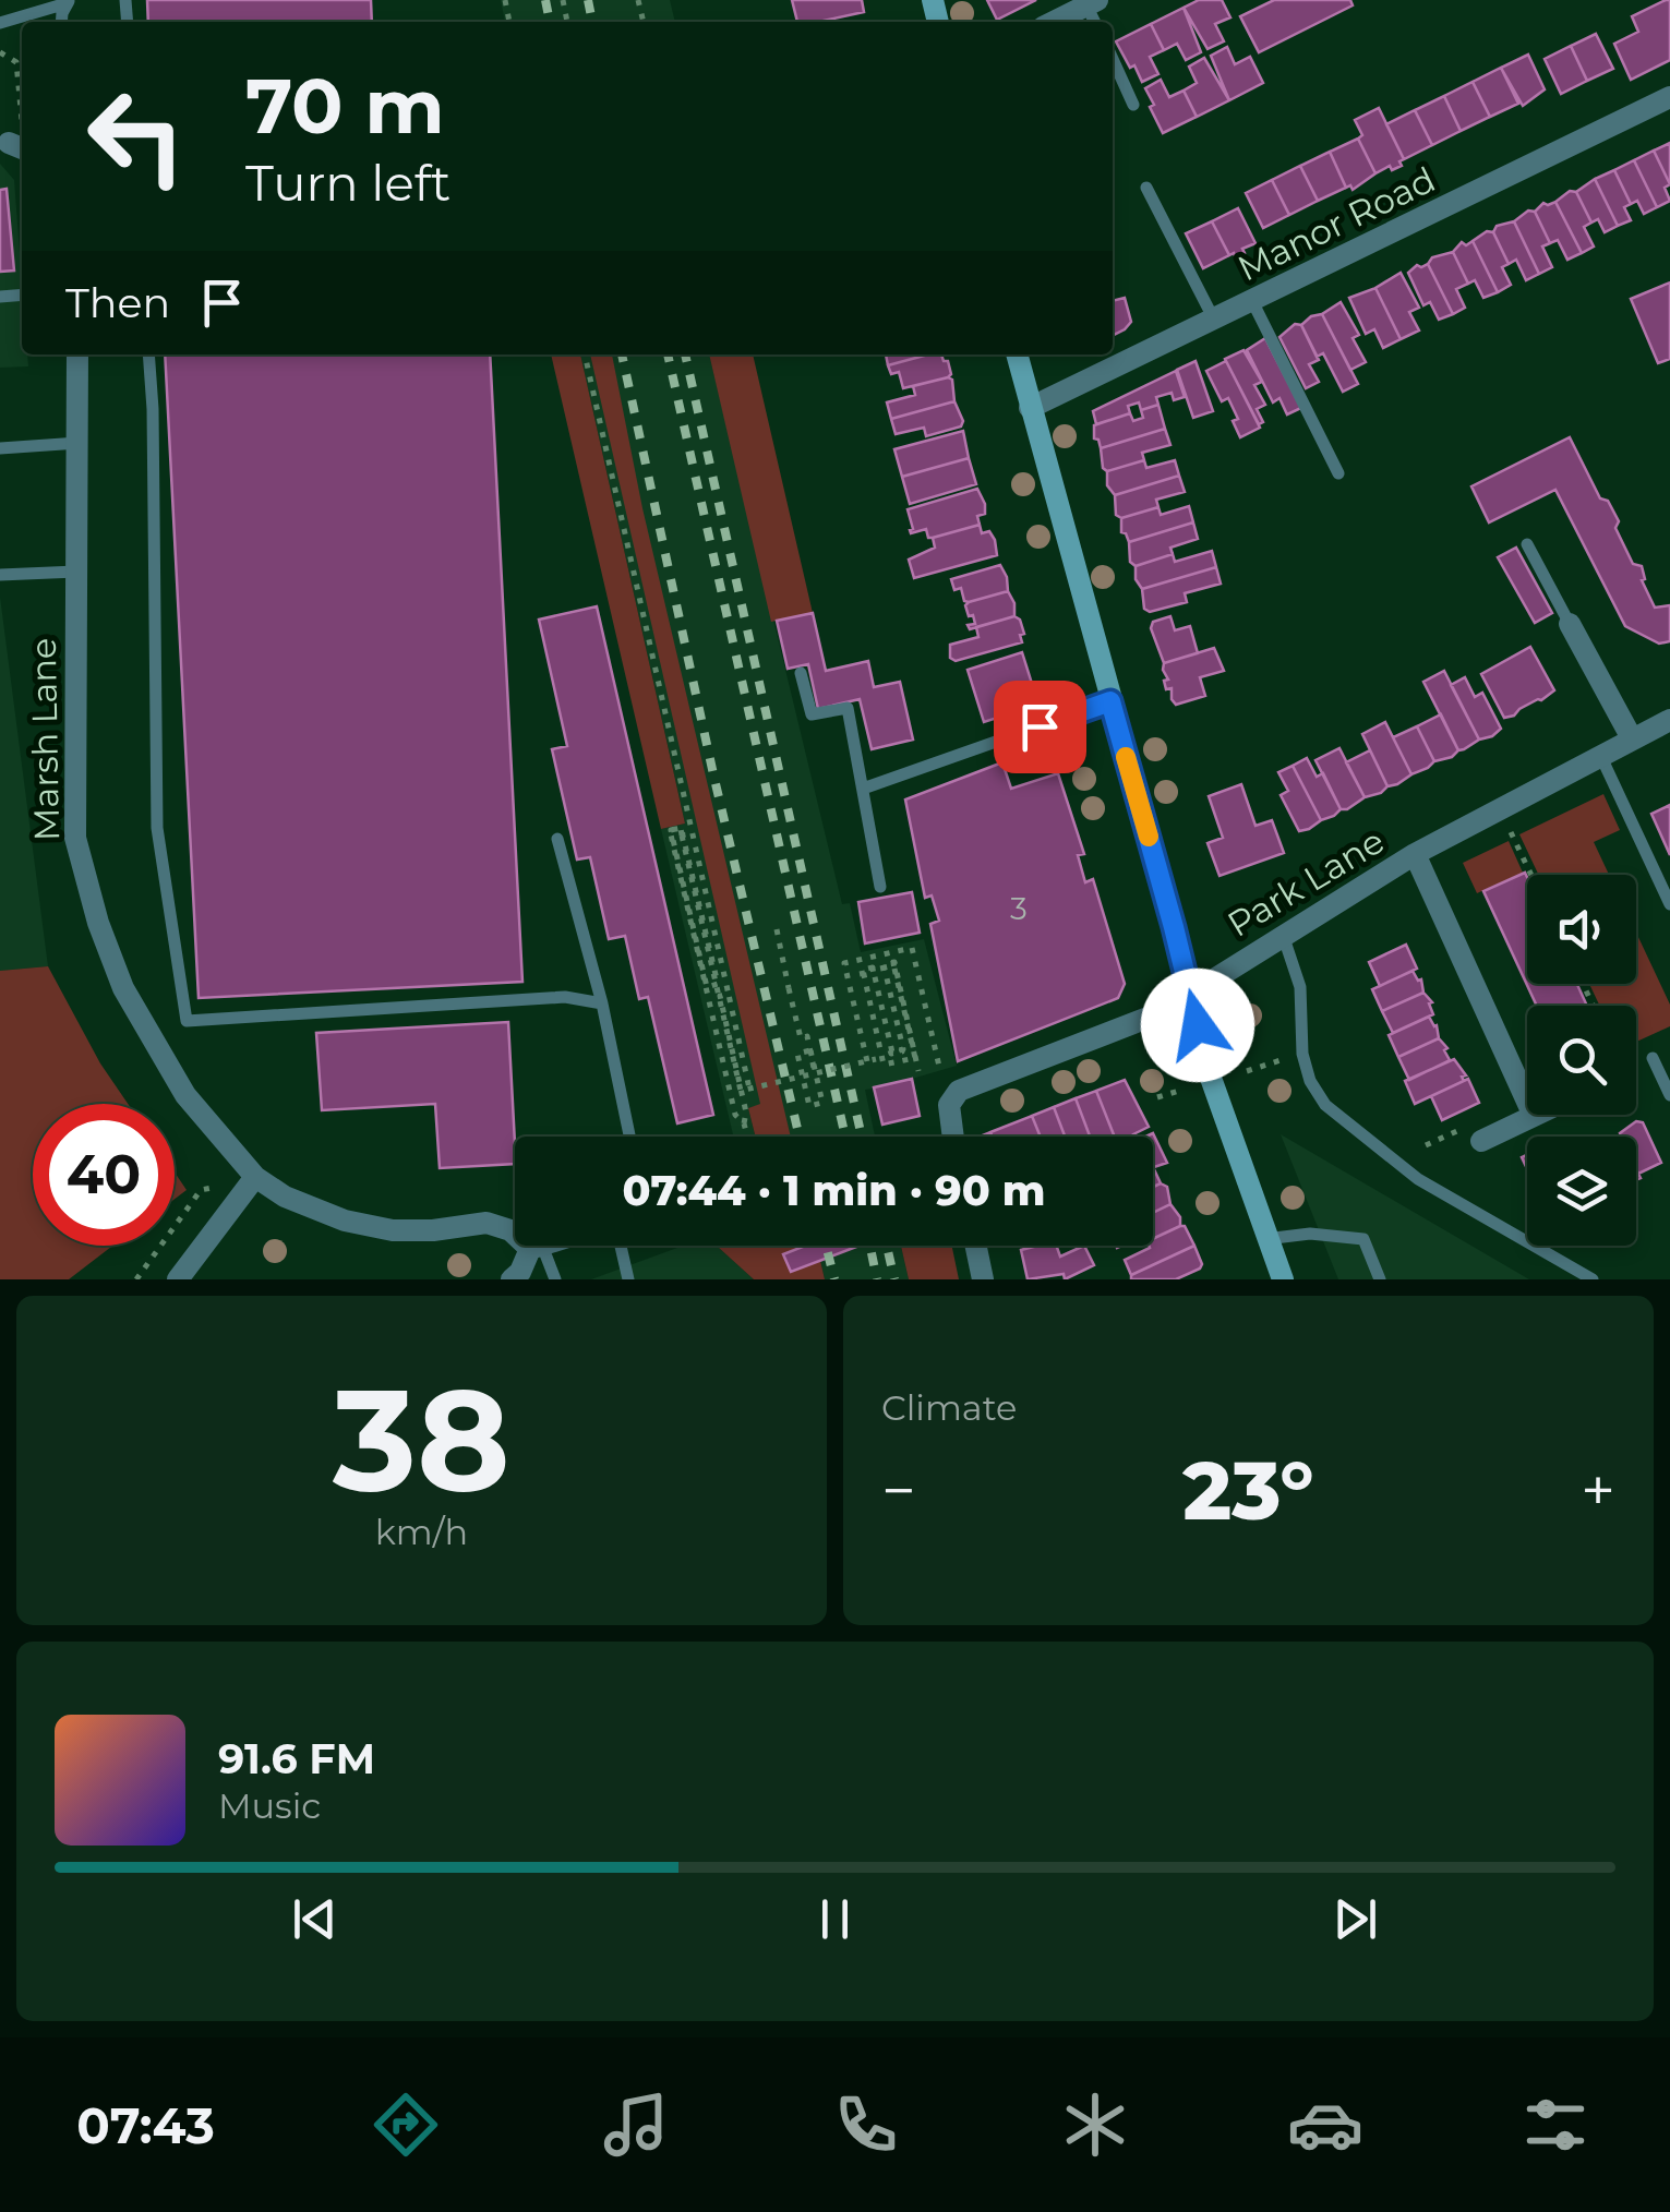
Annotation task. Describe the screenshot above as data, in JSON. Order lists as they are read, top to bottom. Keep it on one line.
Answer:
{"streets":{"street":["Manor Road","Marsh Lane","Park Lane"]},"house_numbers":["3"],"page":{"turn":["70 m","Turn left"],"then":"Then","limit":"40","trip":"07:44 · 1 min · 90 m","tile":[["38","km/h"],"Climate"],"heat":["−","23°","+"],"song":["91.6 FM","Music"],"tabs":"07:43"}}
